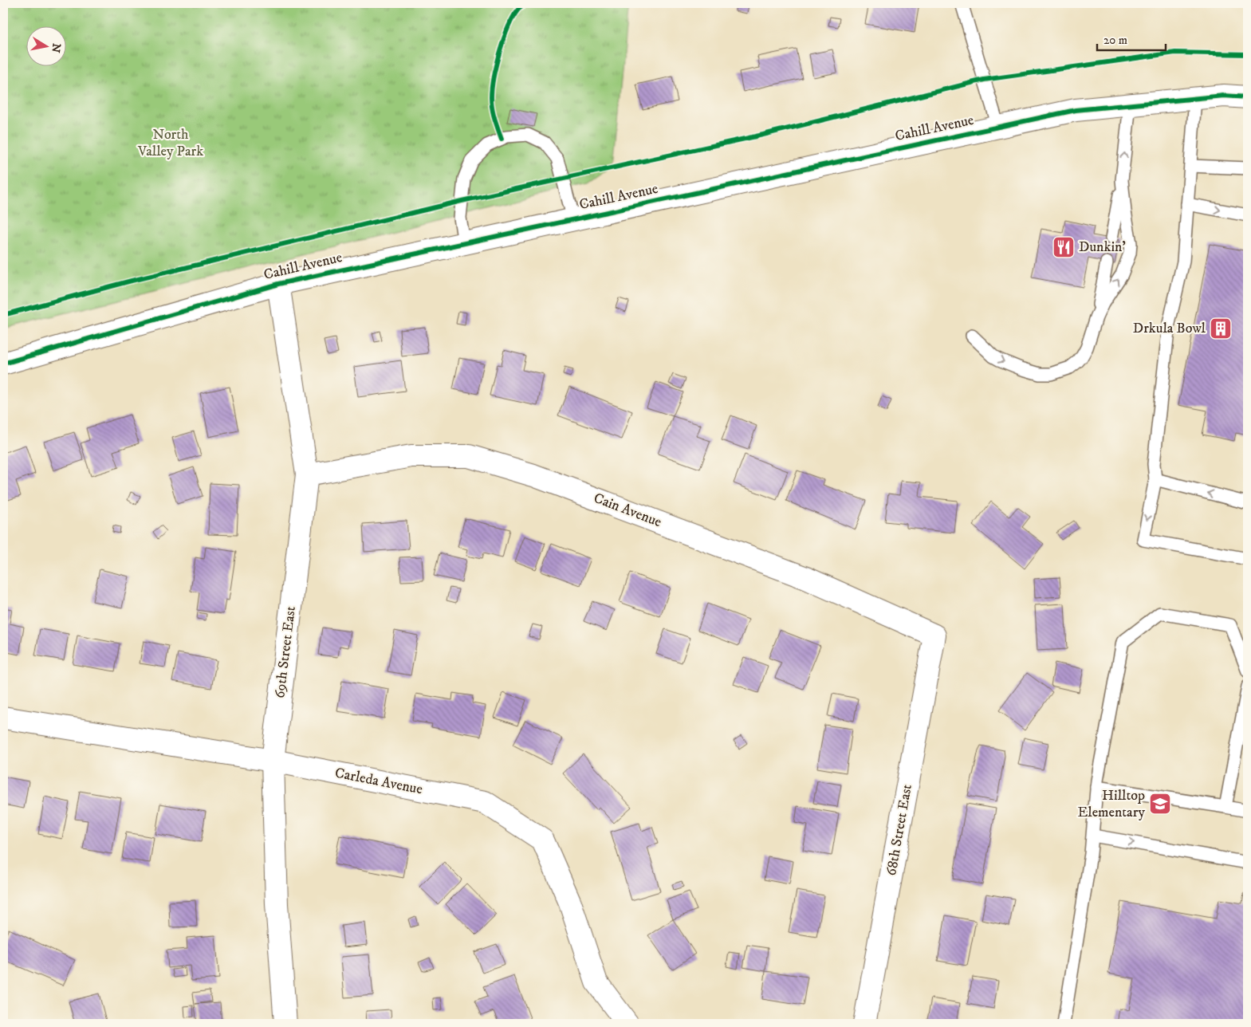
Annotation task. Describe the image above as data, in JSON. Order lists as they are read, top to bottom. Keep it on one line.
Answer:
{"streets":{"street":["Cahill Avenue","Cain Avenue","69th Street East","Carleda Avenue","68th Street East"]},"crossings":[["Cahill Avenue","69th Street East"],["Cain Avenue","69th Street East"],["Cain Avenue","68th Street East"],["69th Street East","Carleda Avenue"]],"parks":["North Valley Park"],"places":{"restaurant":["Dunkin'"],"building":["Drkula Bowl"],"school or university":["Hilltop Elementary"]},"scale_bar":"20 m","north":"right"}
